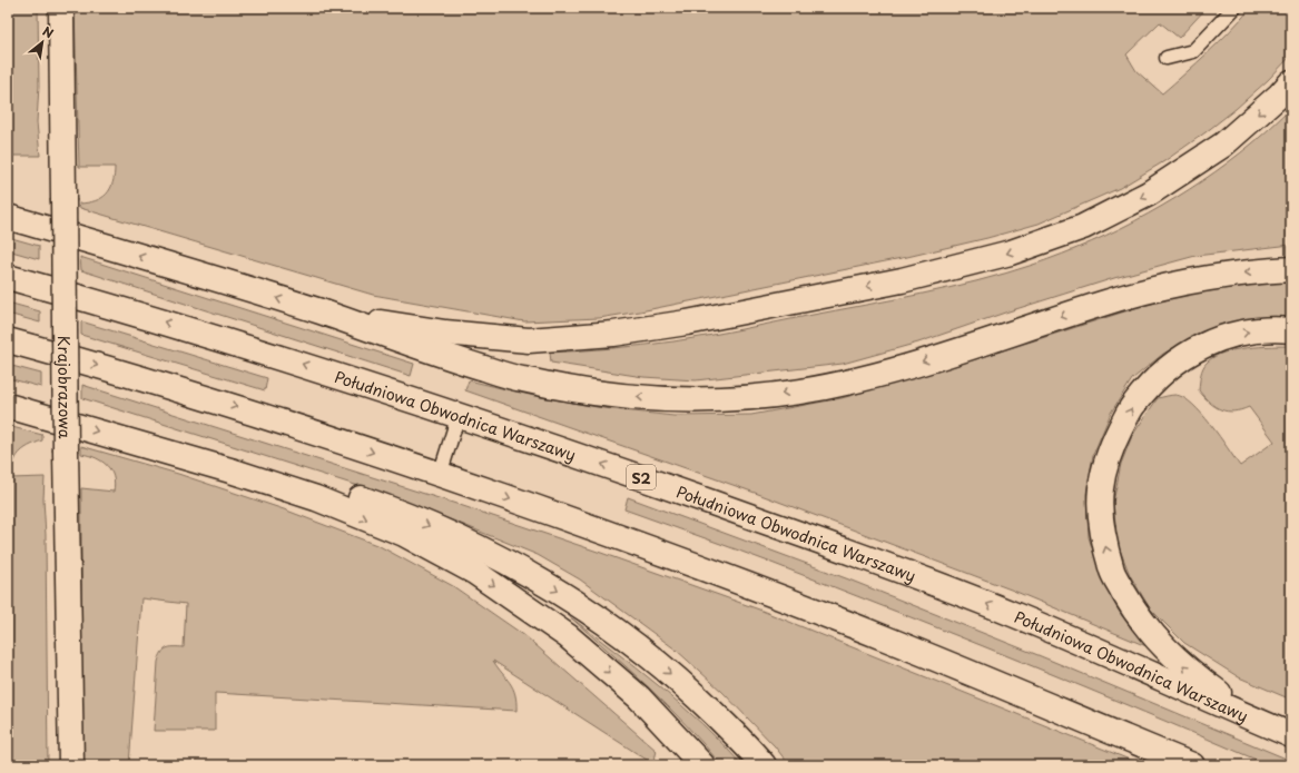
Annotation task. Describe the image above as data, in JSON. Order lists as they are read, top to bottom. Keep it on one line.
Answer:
{"streets":{"main road":["Krajobrazowa","Południowa Obwodnica Warszawy","S2"]},"north":"top right"}
